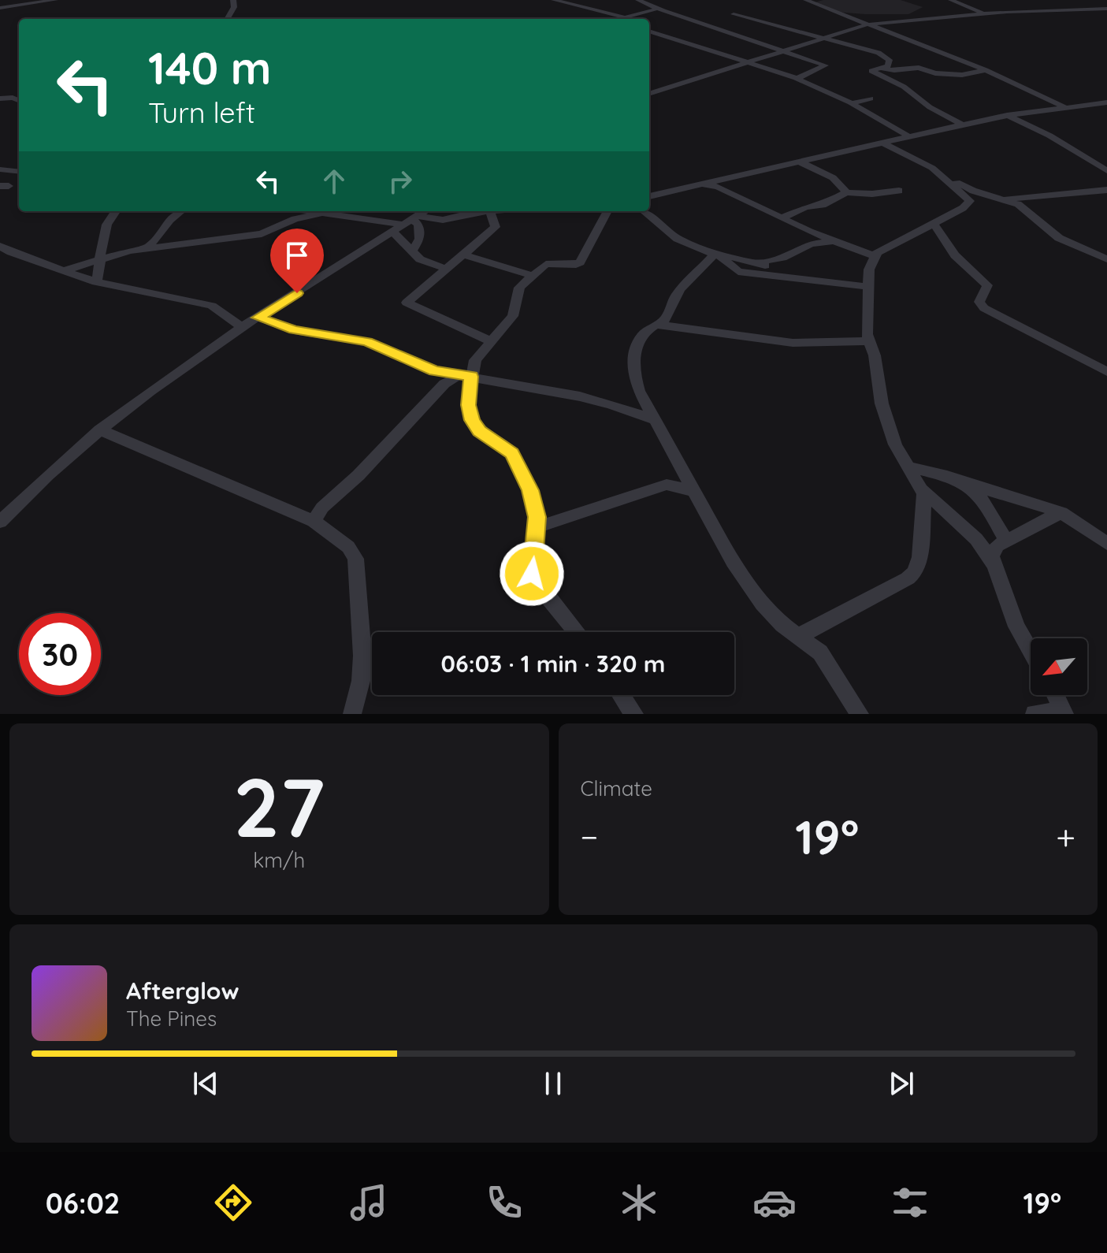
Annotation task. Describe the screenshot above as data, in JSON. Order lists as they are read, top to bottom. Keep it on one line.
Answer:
{"north":"bottom left","page":{"turn":["140 m","Turn left"],"limit":"30","trip":"06:03 · 1 min · 320 m","tile":[["27","km/h"],"Climate"],"heat":["−","19°","+"],"song":["Afterglow","The Pines"],"tabs":["06:02","19°"]}}
